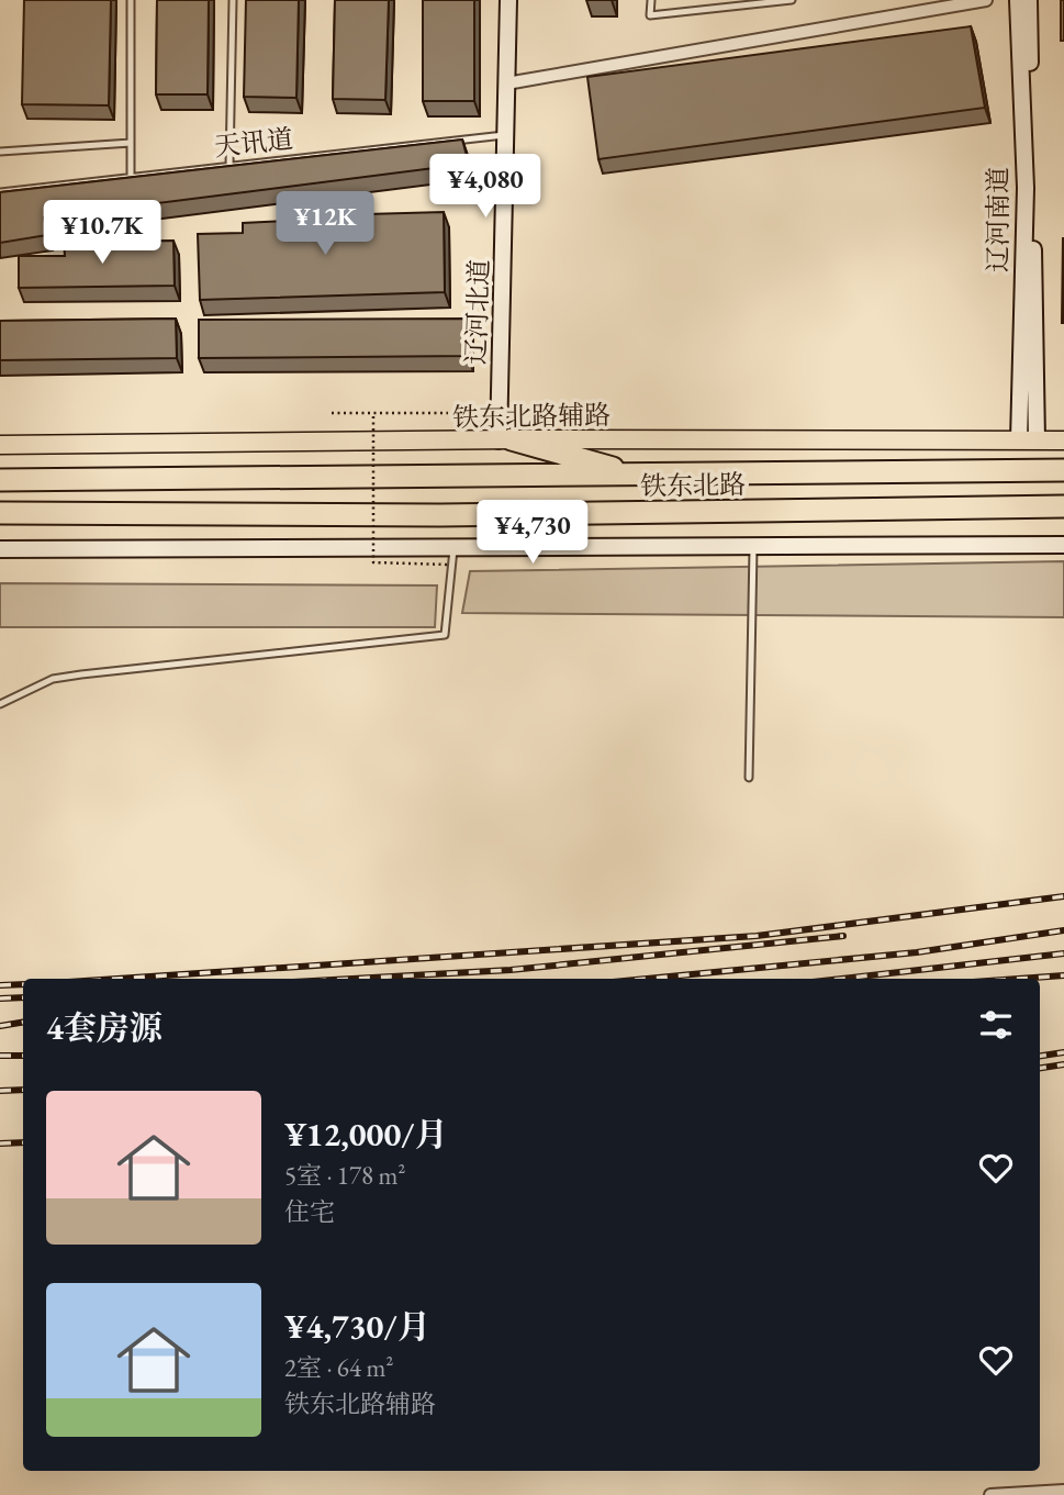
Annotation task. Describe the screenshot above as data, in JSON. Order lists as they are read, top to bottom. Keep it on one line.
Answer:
{"streets":{"highway":["铁东北路"],"main road":["铁东北路辅路"],"street":["辽河南道","辽河北道"],"lane":["天讯道"]},"crossings":[["天讯道","辽河北道"],["辽河南道","铁东北路辅路"],["辽河北道","铁东北路辅路"]],"page":{"price":["¥4,080","¥12K","¥10.7K","¥4,730"],"heading":"4套房源","list":[{"name":"¥12,000/月","note":"5室 · 178 m² · 住宅"},{"name":"¥4,730/月","note":"2室 · 64 m² · 铁东北路辅路"}]}}
